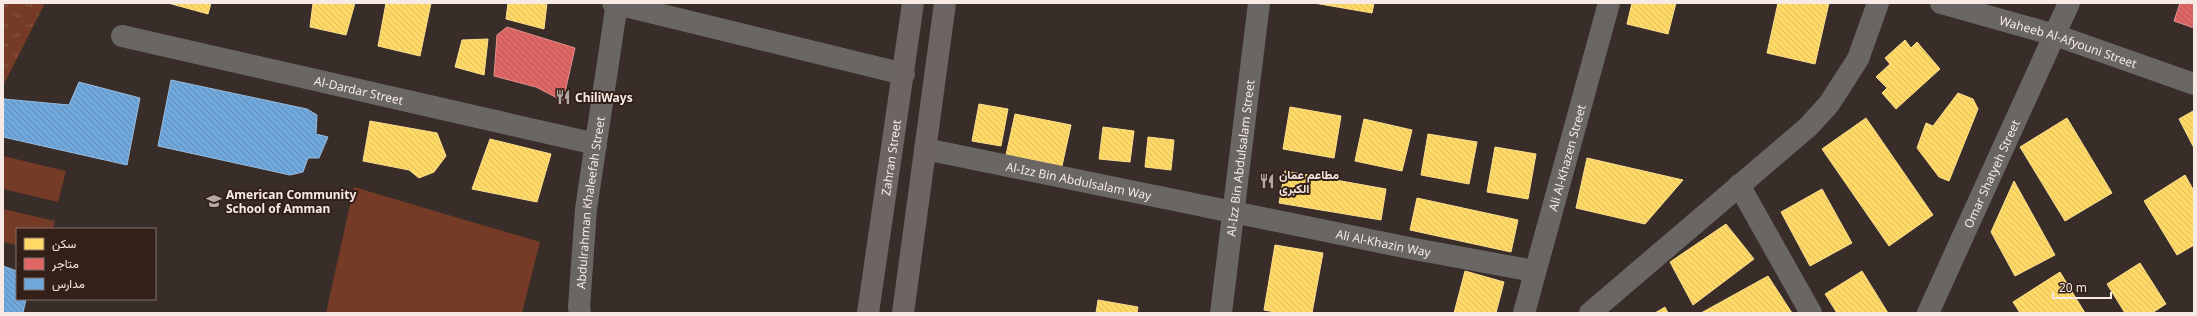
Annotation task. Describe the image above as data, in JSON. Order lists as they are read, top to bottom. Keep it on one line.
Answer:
{"streets":{"main road":["Zahran Street"],"street":["Waheeb Al-Afyouni Street","Al-Dardar Street","Al-Izz Bin Abdulsalam Street","Ali Al-Khazen Street","Omar Shatyeh Street","Al-Izz Bin Abdulsalam Way","Abdulrahman Khaleefah Street","Ali Al-Khazin Way"]},"crossings":[["Waheeb Al-Afyouni Street","Omar Shatyeh Street"],["Al-Dardar Street","Abdulrahman Khaleefah Street"],["Al-Izz Bin Abdulsalam Street","Al-Izz Bin Abdulsalam Way"],["Al-Izz Bin Abdulsalam Street","Ali Al-Khazin Way"],["Ali Al-Khazen Street","Ali Al-Khazin Way"],["Al-Izz Bin Abdulsalam Way","Ali Al-Khazin Way"]],"places":{"restaurant":["ChiliWays","مطاعم عمان الكبرى"],"school or university":["American Community School of Amman"]},"legend":["سكن","متاجر","مدارس"],"scale_bar":"20 m"}
